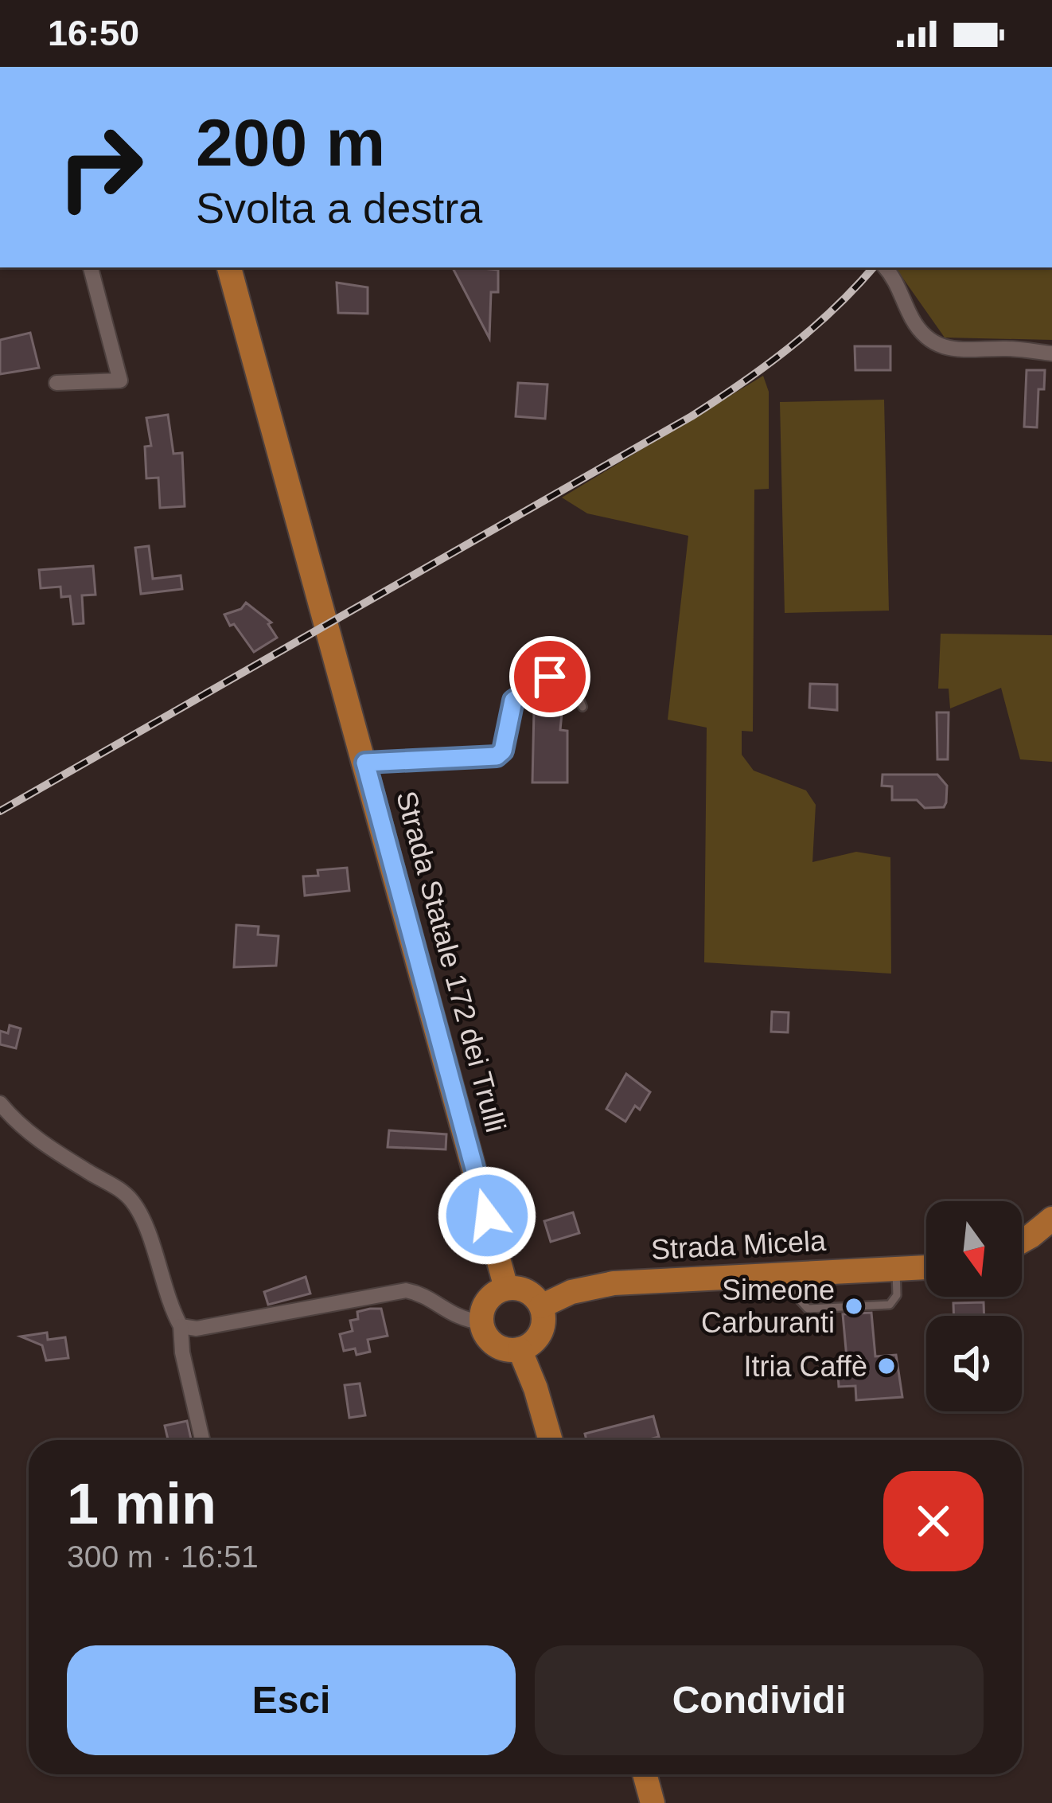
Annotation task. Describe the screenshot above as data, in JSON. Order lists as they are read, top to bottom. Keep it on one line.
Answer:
{"streets":{"main road":["Strada Statale 172 dei Trulli","Strada Micela"]},"crossings":[["Strada Statale 172 dei Trulli","Strada Micela"]],"places":["Simeone Carburanti","Itria Caffè"],"north":"bottom","page":{"status":"16:50","turn":["200 m","Svolta a destra"],"heading":["1 min","300 m · 16:51"],"buttons":["Esci","Condividi"]}}
